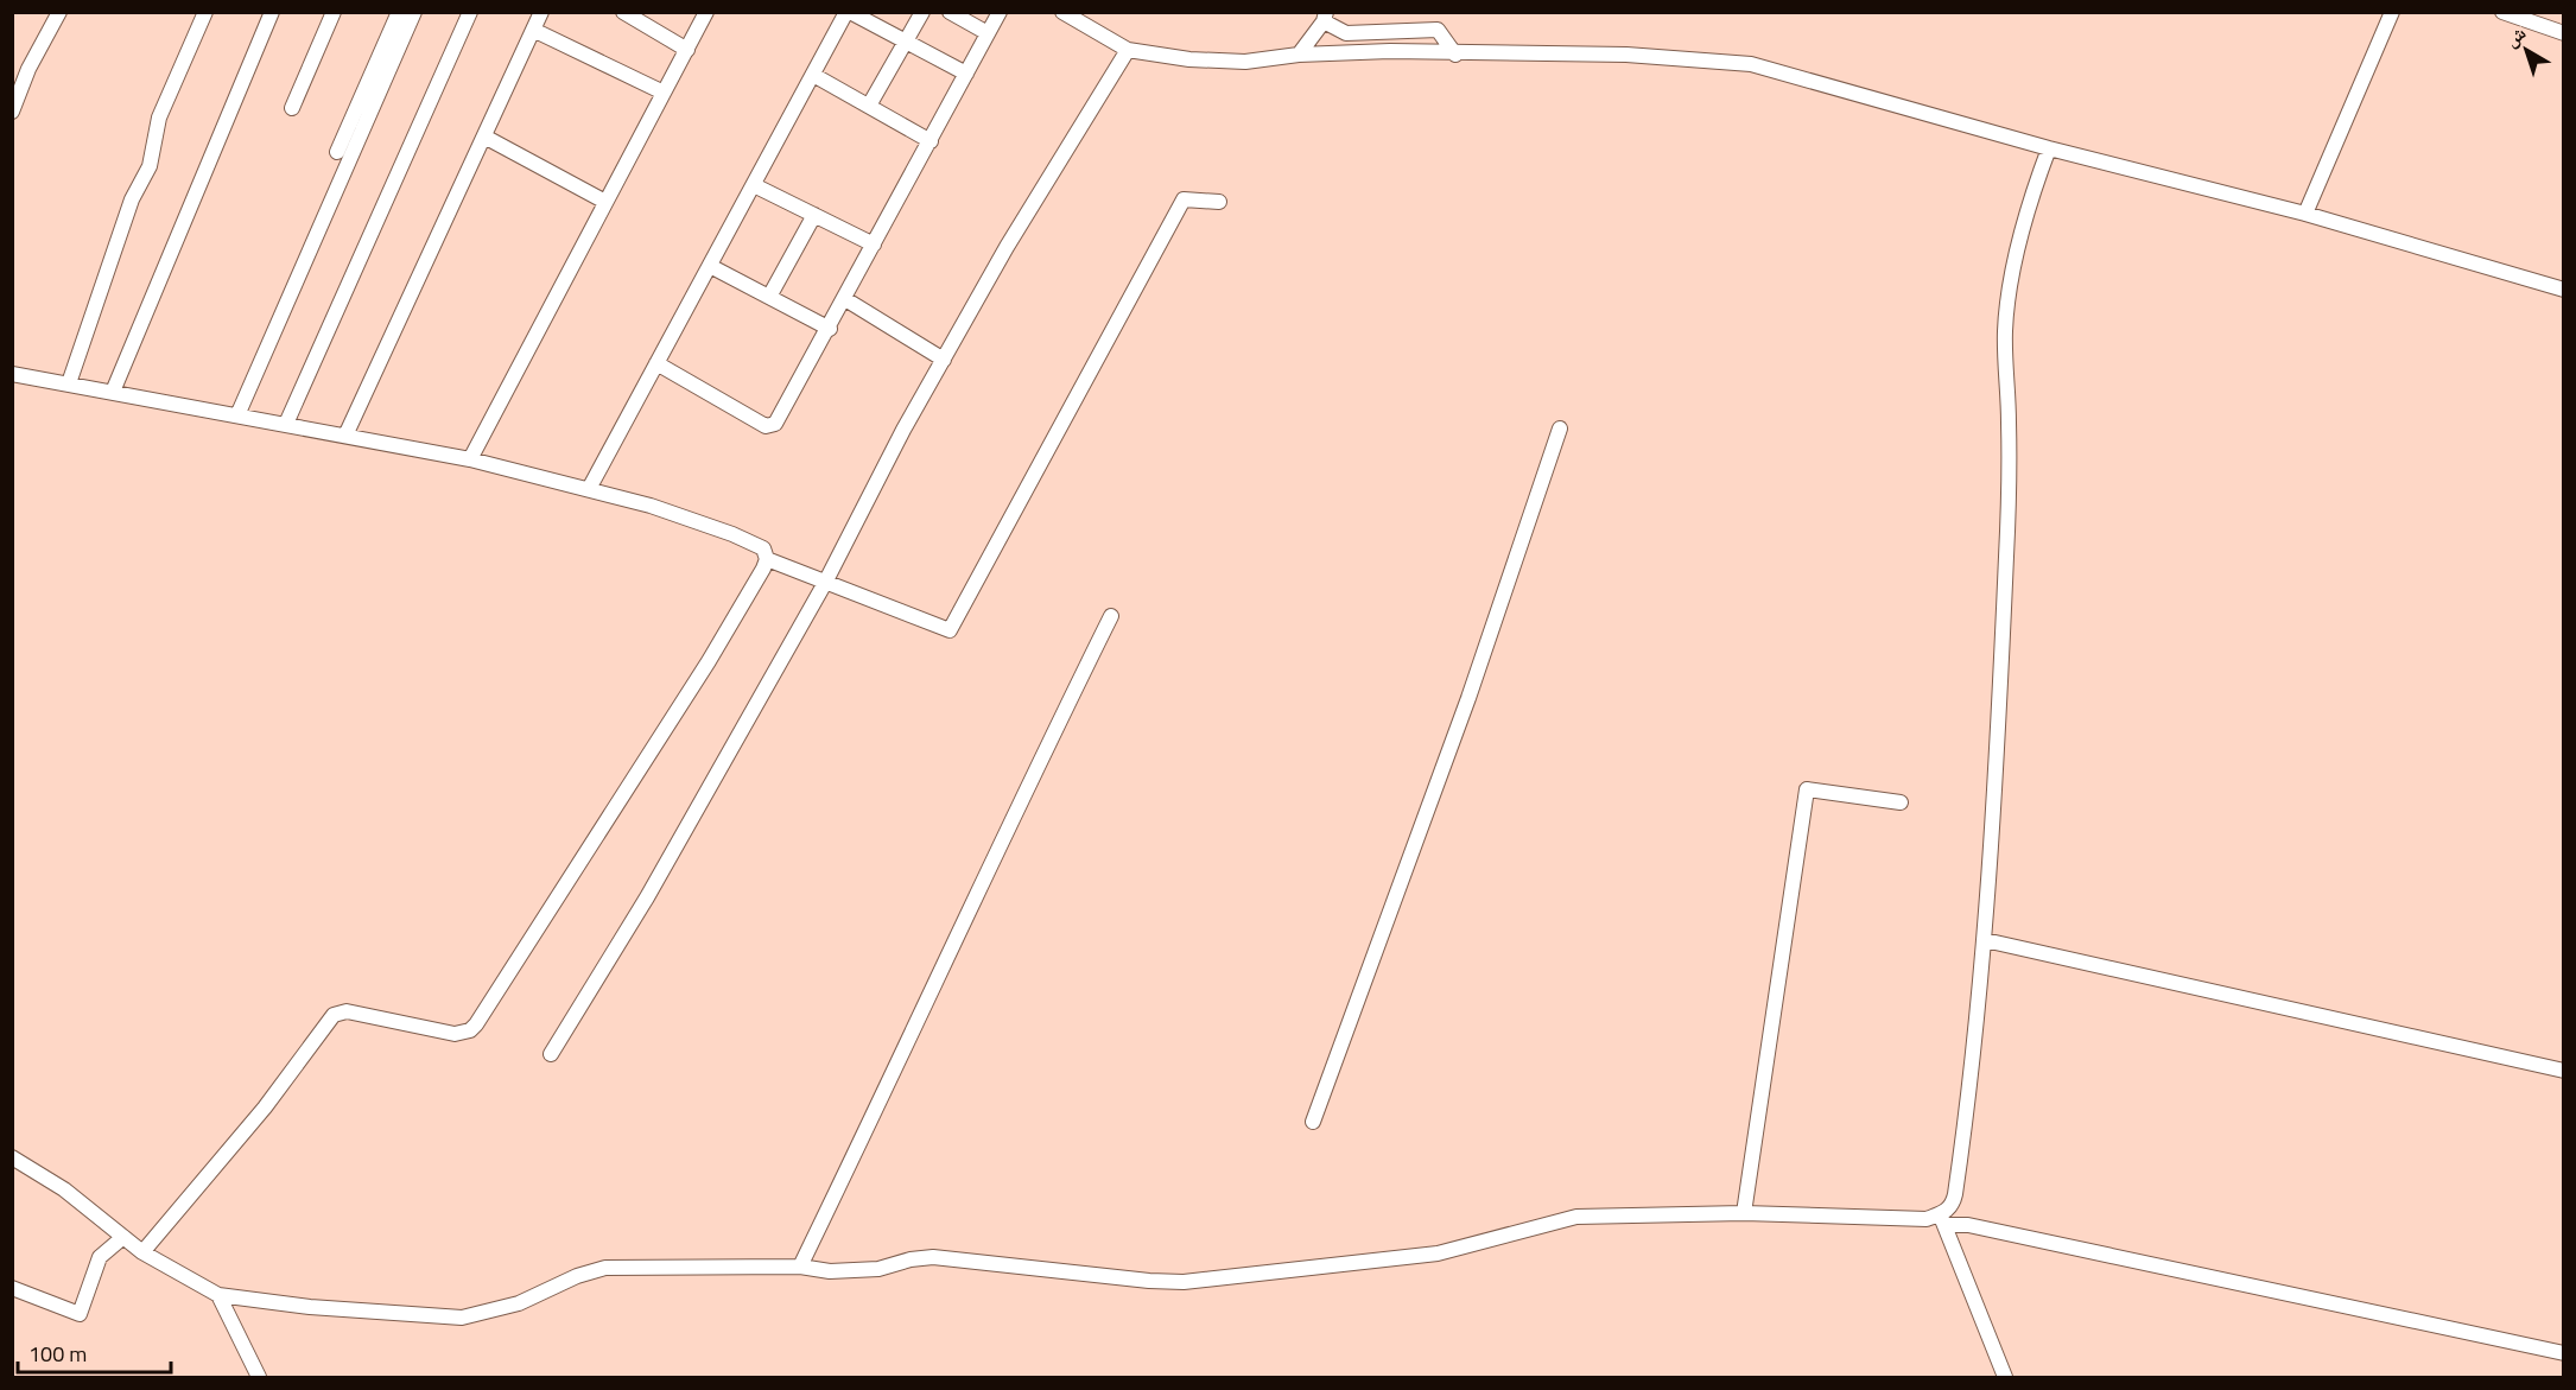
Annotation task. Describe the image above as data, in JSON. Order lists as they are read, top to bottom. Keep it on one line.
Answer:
{"scale_bar":"100 m","north":"top left"}
